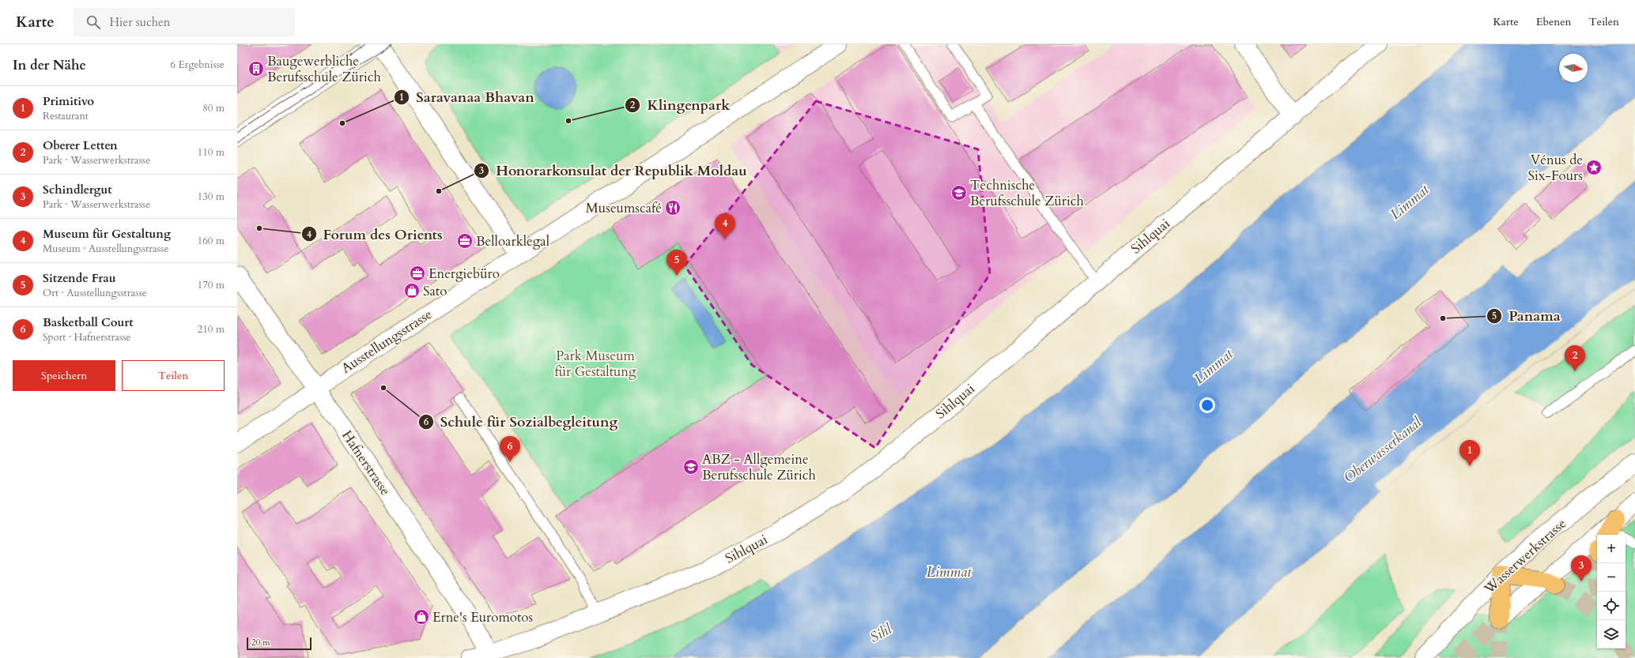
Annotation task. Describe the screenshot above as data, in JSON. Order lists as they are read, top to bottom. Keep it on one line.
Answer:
{"streets":{"street":["Sihlquai","Ausstellungsstrasse","Hafnerstrasse","Wasserwerkstrasse"]},"crossings":[["Sihlquai","Hafnerstrasse"],["Ausstellungsstrasse","Hafnerstrasse"]],"water":["Limmat","Oberwasserkanal","Sihl"],"parks":["Park Museum für Gestaltung"],"places":{"building":["Baugewerbliche Berufsschule Zürich"],"other":["Klingenpark","Saravanaa Bhavan","Honorarkonsulat der Republik Moldau","Forum des Orients","Panama","Schule für Sozialbegleitung"],"place":["Vénus de Six-Fours"],"school or university":["Technische Berufsschule Zürich","ABZ - Allgemeine Berufsschule Zürich"],"restaurant":["Museumscafé"],"office":["Belloarklegal","Energiebüro"],"shop":["Sato","Erne's Euromotos"]},"scale_bar":"20 m","north":"right","page":{"header":"Karte","search":"Hier suchen","nav":["Karte","Ebenen","Teilen"],"heading":["In der Nähe","6 Ergebnisse"],"list":[{"mark":"1","name":"Primitivo","note":"Restaurant","value":"80 m"},{"mark":"2","name":"Oberer Letten","note":"Park · Wasserwerkstrasse","value":"110 m"},{"mark":"3","name":"Schindlergut","note":"Park · Wasserwerkstrasse","value":"130 m"},{"mark":"4","name":"Museum für Gestaltung","note":"Museum · Ausstellungsstrasse","value":"160 m"},{"mark":"5","name":"Sitzende Frau","note":"Ort · Ausstellungsstrasse","value":"170 m"},{"mark":"6","name":"Basketball Court","note":"Sport · Hafnerstrasse","value":"210 m"}],"pins":["4","5","2","6","1","3"],"buttons":["Speichern","Teilen"],"map_buttons":["+","−"],"scale":"20 m"}}
